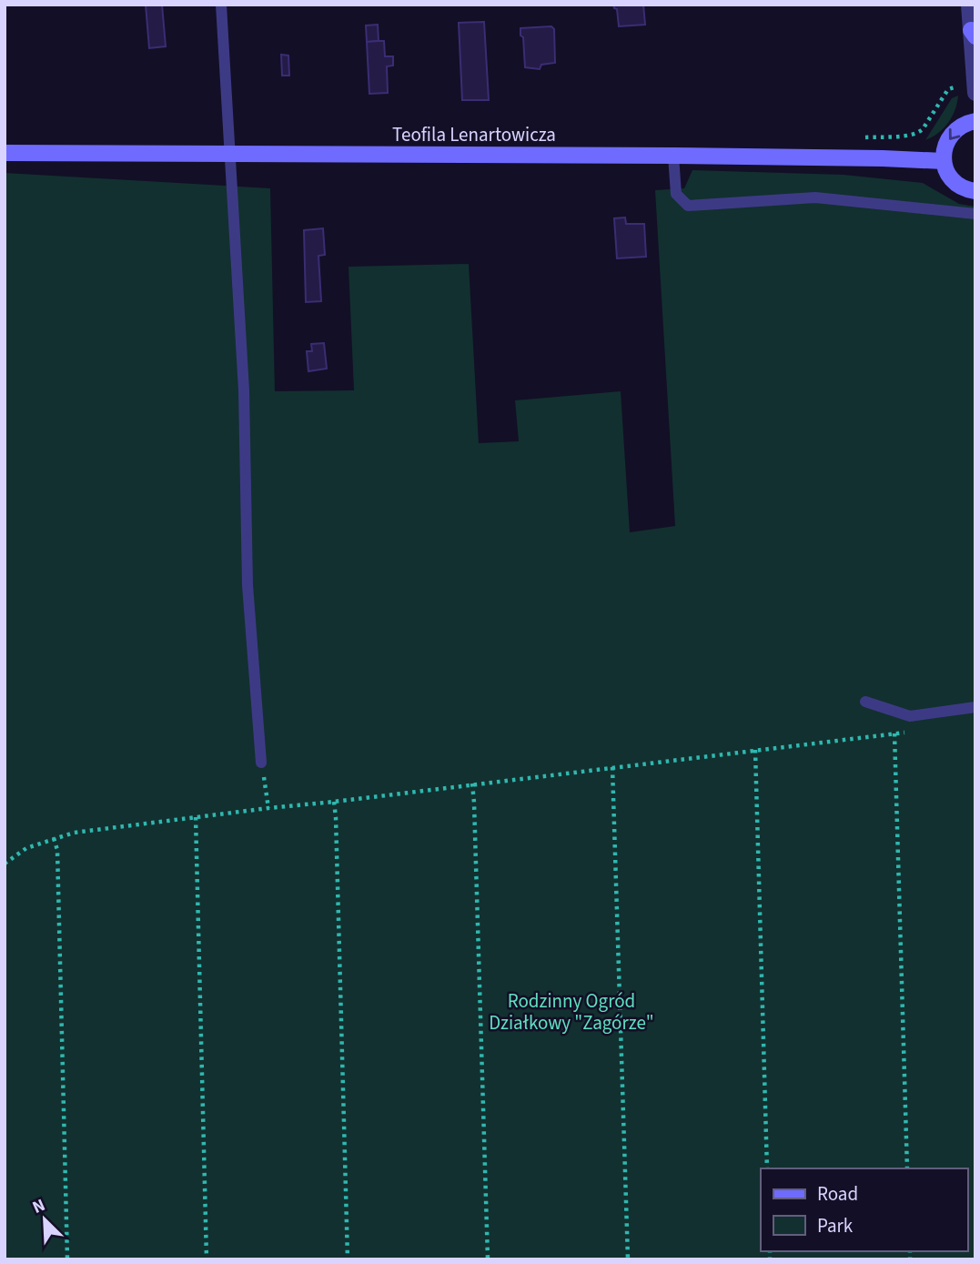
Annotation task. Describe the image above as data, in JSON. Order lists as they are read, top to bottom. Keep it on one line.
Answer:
{"streets":{"street":["Teofila Lenartowicza"]},"parks":["Rodzinny Ogród Działkowy \"Zagórze\""],"legend":["Road","Park"],"north":"top left"}
